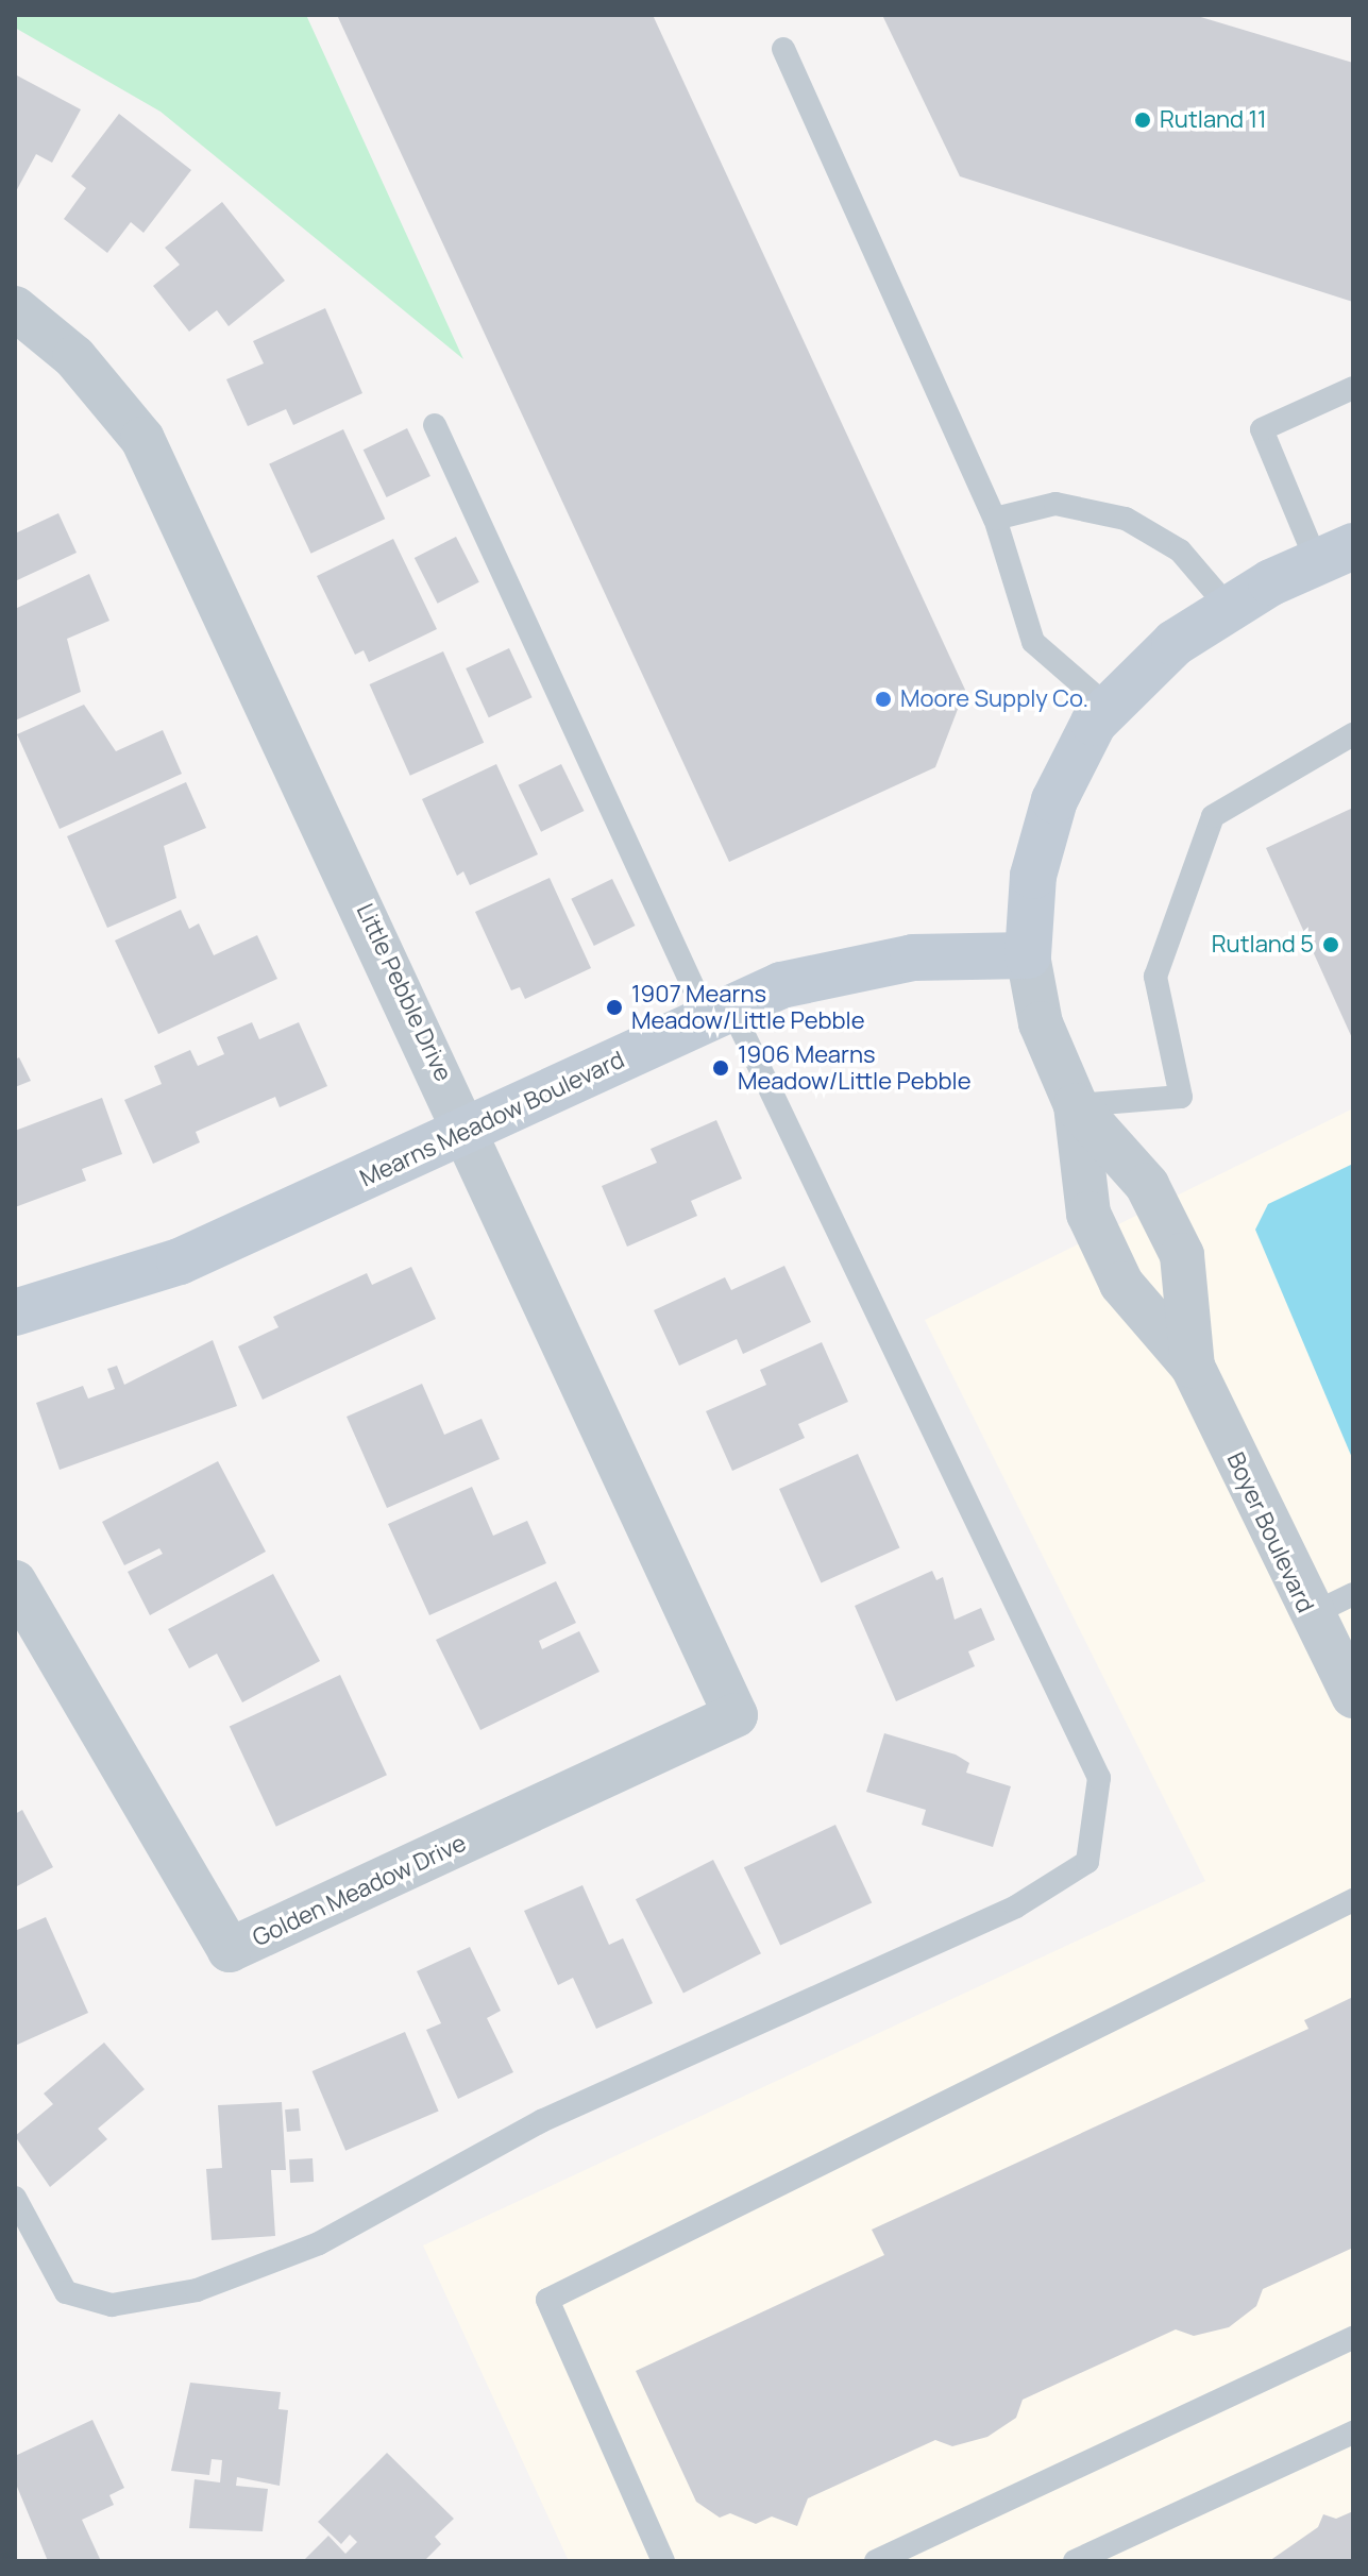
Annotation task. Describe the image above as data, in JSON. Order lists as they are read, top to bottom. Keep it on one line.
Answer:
{"streets":{"street":["Little Pebble Drive","Mearns Meadow Boulevard","Boyer Boulevard","Golden Meadow Drive"]},"crossings":[["Little Pebble Drive","Mearns Meadow Boulevard"],["Little Pebble Drive","Golden Meadow Drive"],["Mearns Meadow Boulevard","Boyer Boulevard"]],"places":["Rutland 11","Moore Supply Co.","Rutland 5","1907 Mearns Meadow/Little Pebble","1906 Mearns Meadow/Little Pebble"]}
